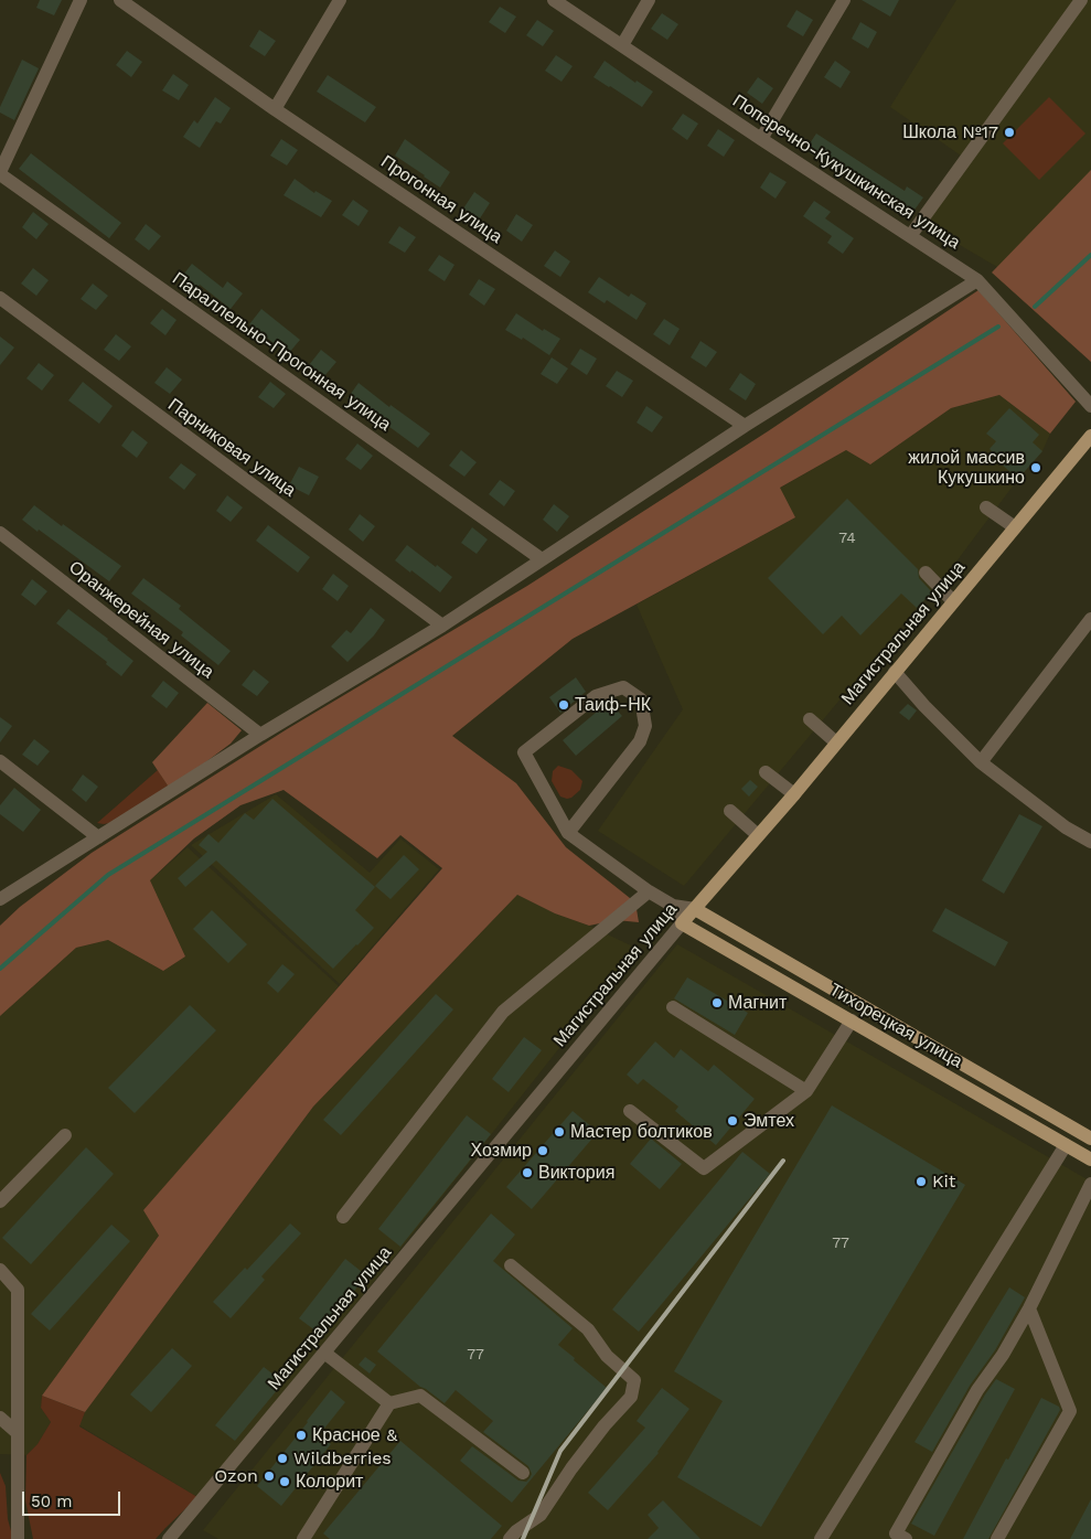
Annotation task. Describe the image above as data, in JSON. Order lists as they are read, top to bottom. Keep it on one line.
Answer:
{"streets":{"main road":["Магистральная улица","Тихорецкая улица"],"street":["Поперечно-Кукушкинская улица","Прогонная улица","Параллельно-Прогонная улица","Парниковая улица","Оранжерейная улица"]},"crossings":[["Магистральная улица","Тихорецкая улица"]],"places":["Школа №17","жилой массив Кукушкино","Таиф-НК","Магнит","Эмтех","Мастер болтиков","Хозмир","Виктория","Kit","Красное &","Wildberries","Ozon","Колорит"],"house_numbers":["74","77","77"],"scale_bar":"50 m"}
